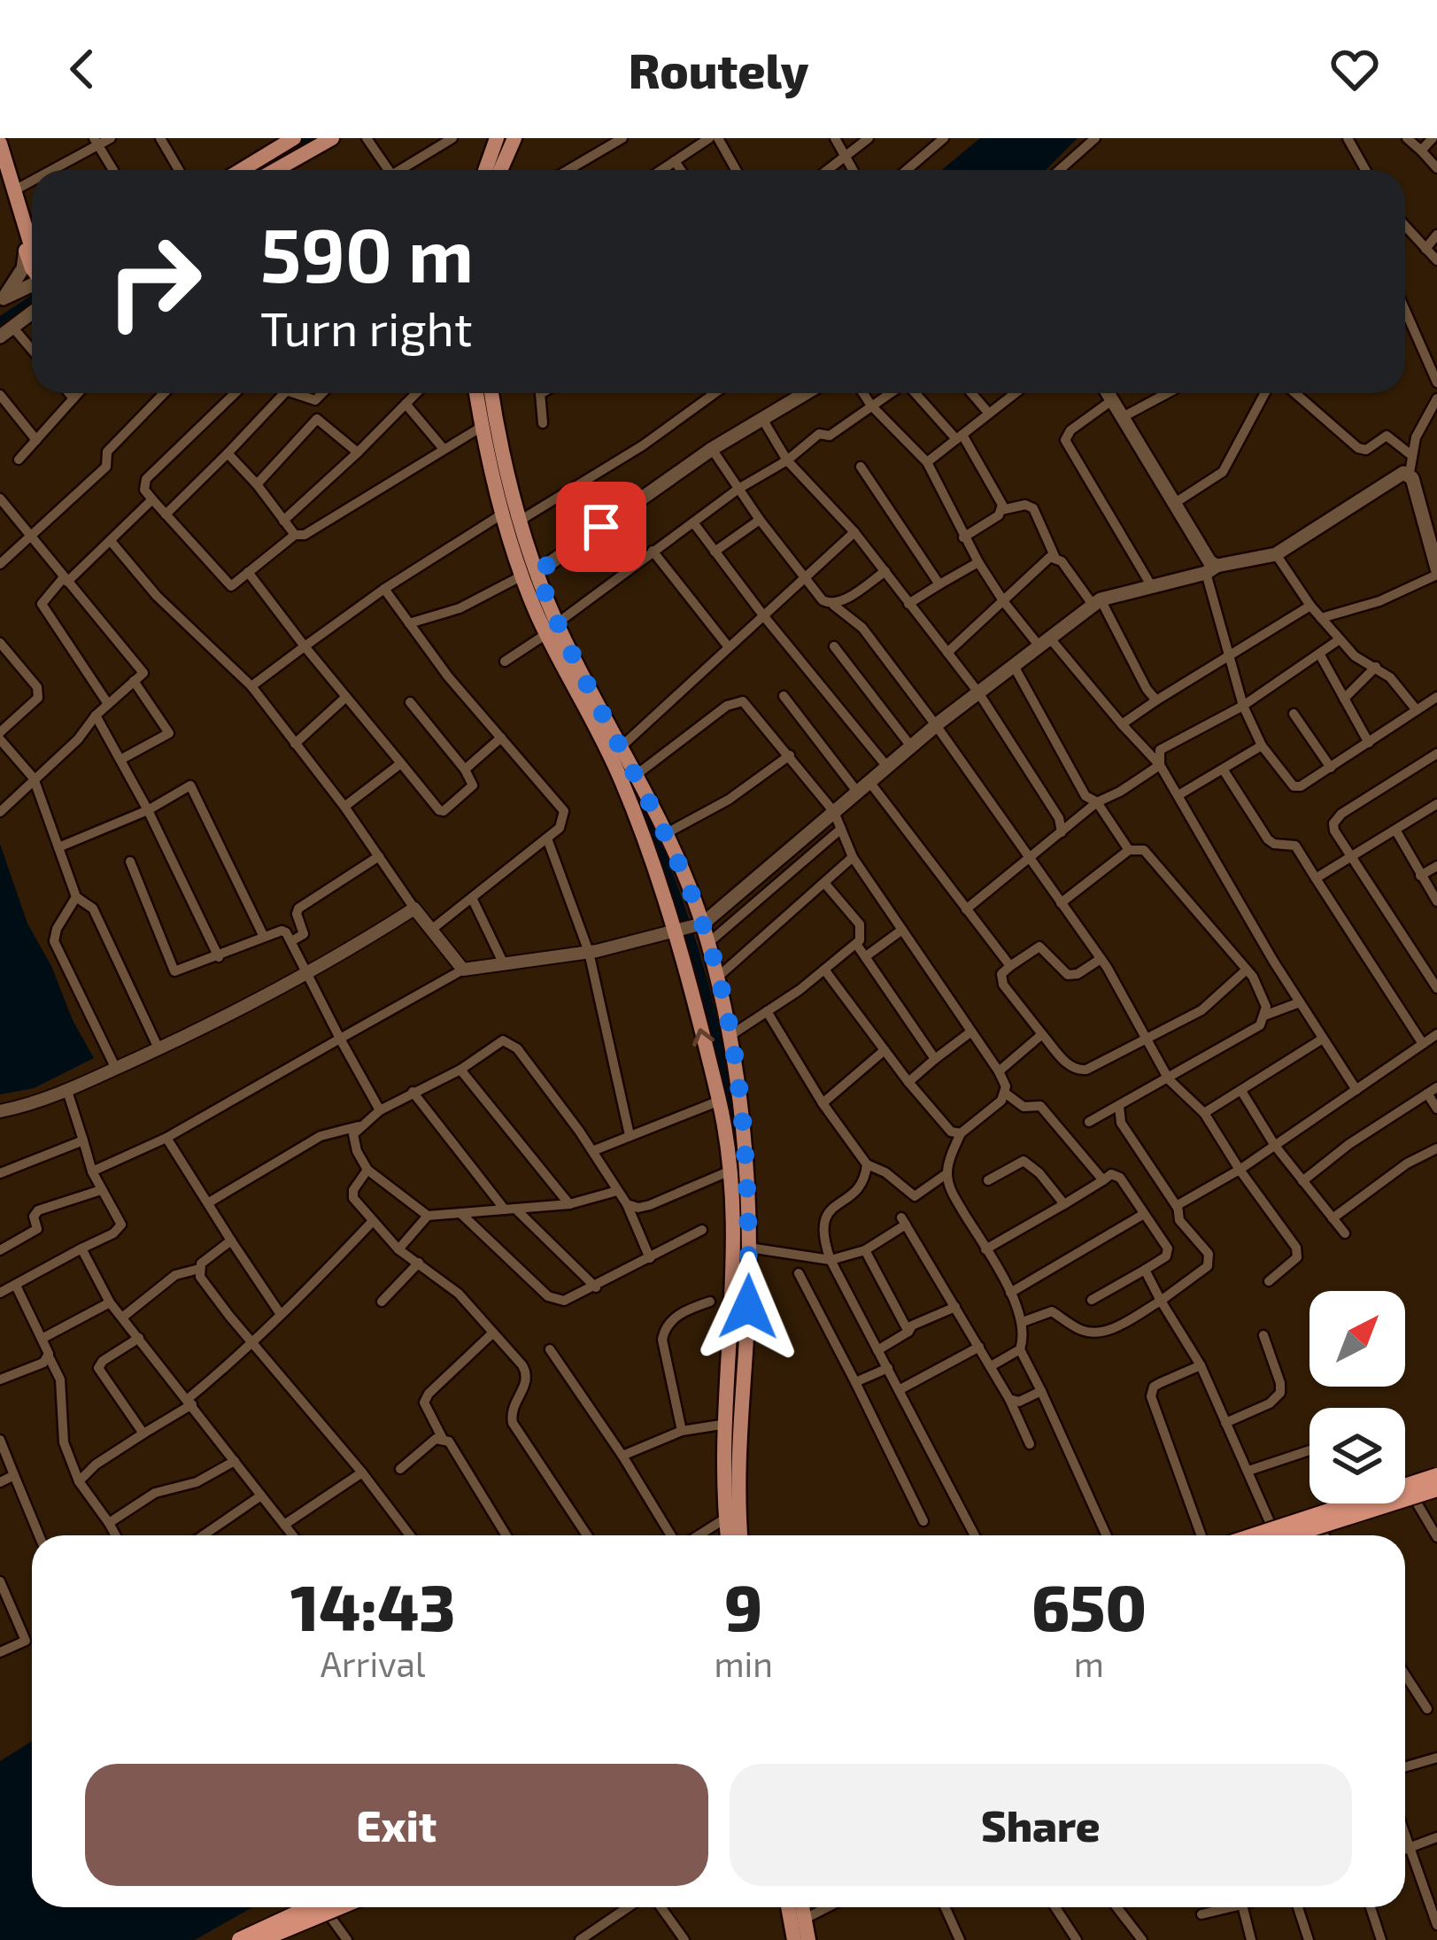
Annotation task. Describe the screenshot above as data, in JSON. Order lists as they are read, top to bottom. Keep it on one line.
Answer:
{"north":"top right","page":{"header":"Routely","turn":["590 m","Turn right"],"eta":["14:43","Arrival","9","min","650","m"],"buttons":["Exit","Share"]}}
